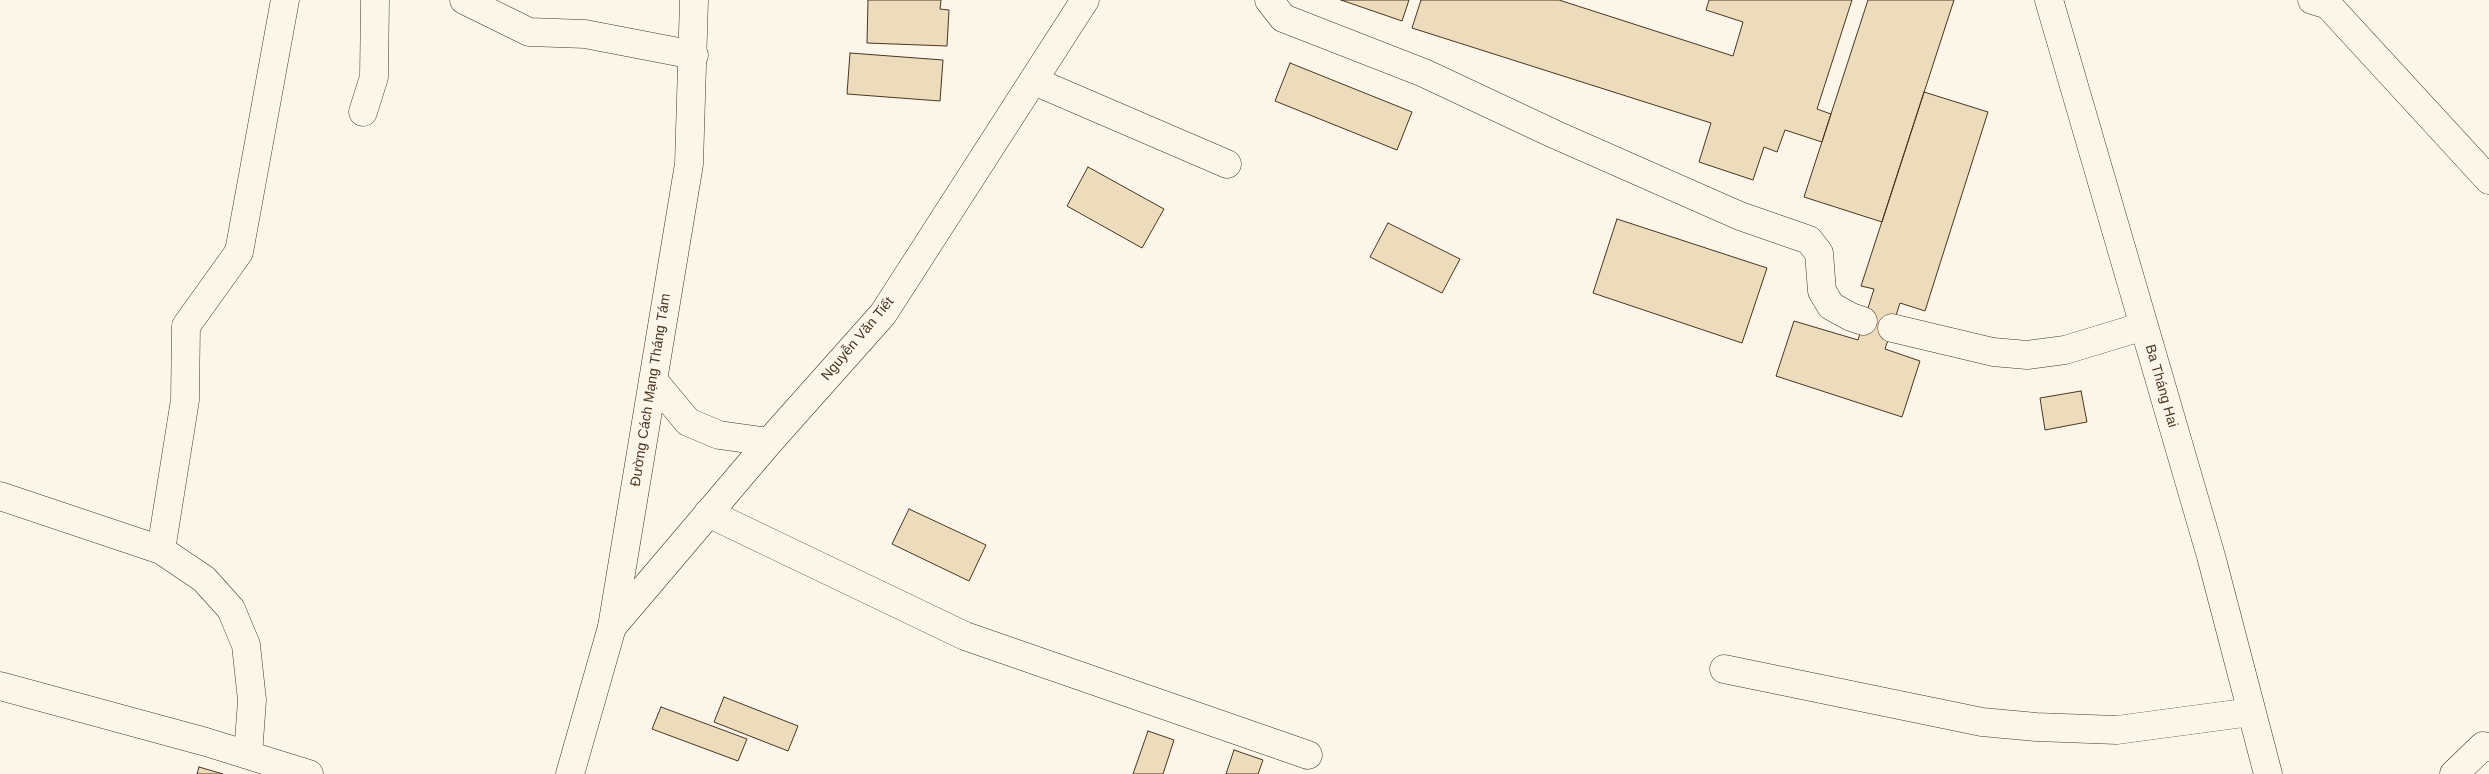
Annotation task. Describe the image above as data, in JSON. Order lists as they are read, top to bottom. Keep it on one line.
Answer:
{"streets":{"street":["Nguyễn Văn Tiết","Ba Tháng Hai","Đường Cách Mạng Tháng Tám"]},"crossings":[["Nguyễn Văn Tiết","Đường Cách Mạng Tháng Tám"]]}
